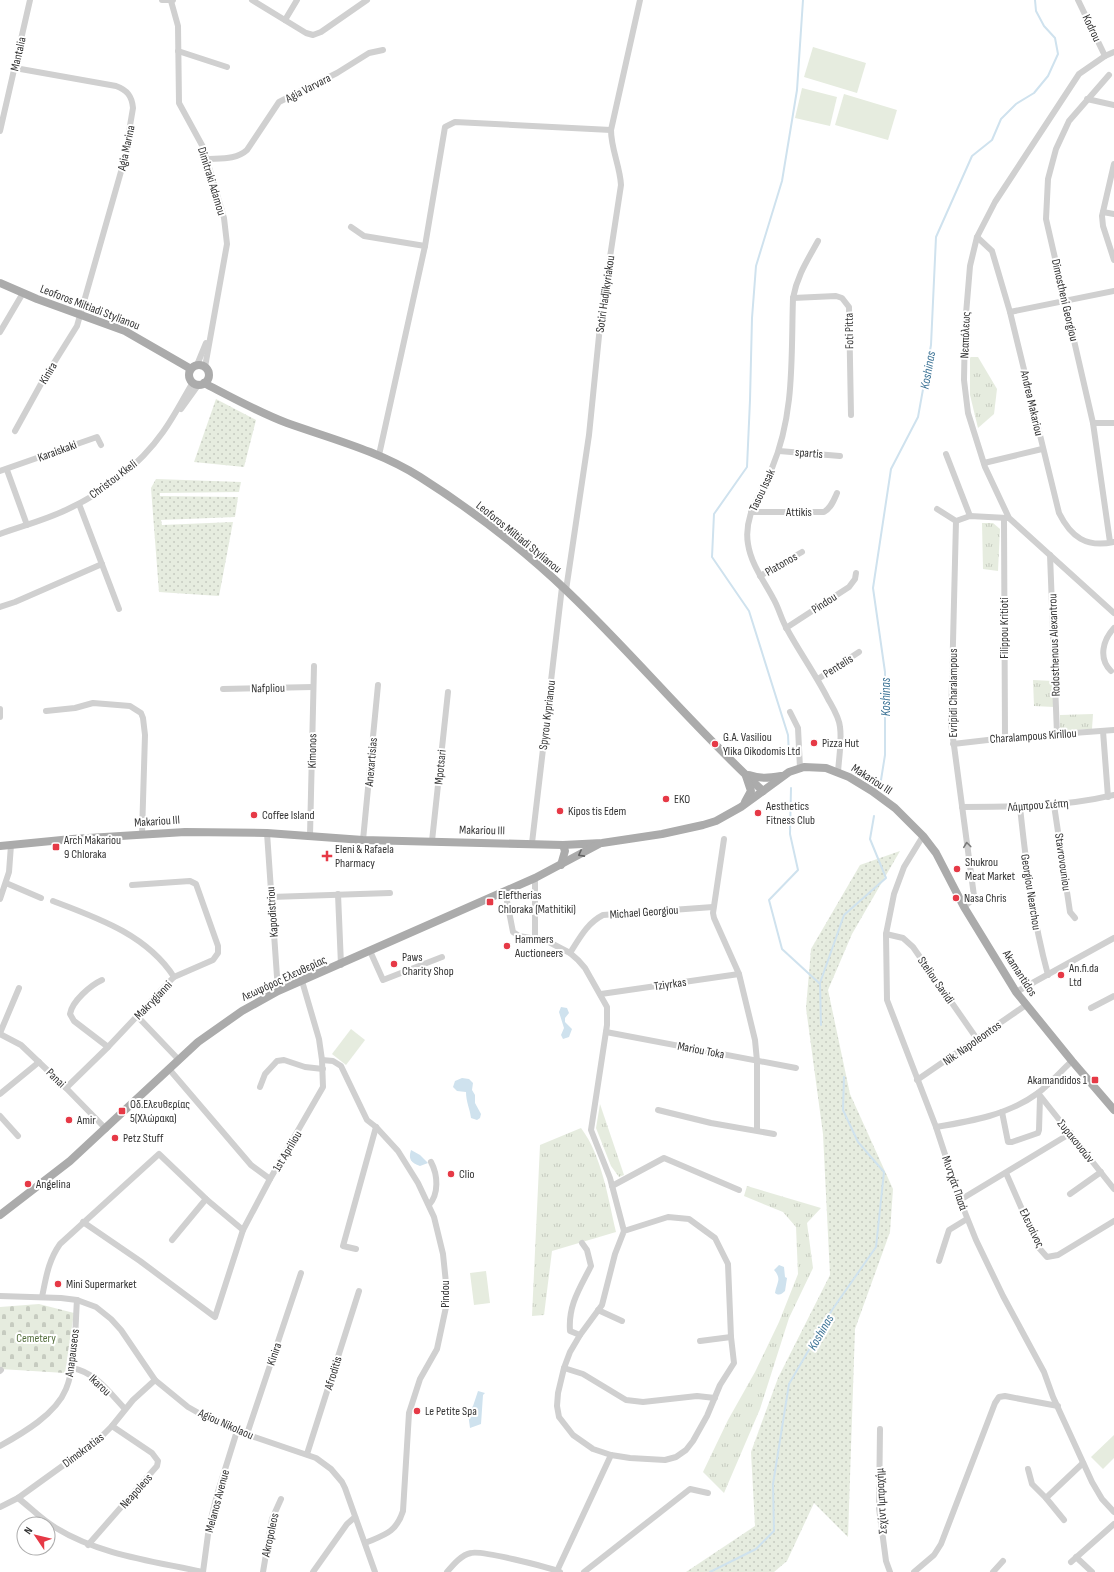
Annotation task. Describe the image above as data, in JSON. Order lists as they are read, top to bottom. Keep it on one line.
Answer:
{"streets":{"main road":["Leoforos Miltiadi Stylianou","Makariou III","Akamantidos","Λεωφόρος Ελευθερίας"],"street":["Kodrou","Mantalia","Agia Varvara","Agia Marina","Dimitraki Adamou","Sotiri Hadjikyriakou","Dimostheni Georgiou","Foti Pitta","Νεαπόλεως","Kinira","Andrea Makariou","Karaiskaki","spartis","Christou Kkeli","Tasou Issak","Attikis","Platonos","Pindou","Filippou Kritioti","Rodosthenous Alexantrou","Pentelis","Nafpliou","Evripidi Charalampous","Spyrou Kyprianou","Charalampous Kirillou","Kimonos","Anexartisias","Mpotsari","Λάμπρου Σιέπη","Stavrovouniou","Georgiou Nearchou","Kapodistriou","Michael Georgiou","Steliou Savidi","Tziyrkas","Makrygianni","Nik. Napoleontos","Mariou Toka","Panai","Συρακουσών","1st Apriliou","Μιντχάτ Πασά","Ελευσίνος","Anapauseos","Afroditis","Ikarou","Agiou Nikolaou","Dimokratias","Neapoleos","Melanos Avenue","Σεχίντ Ιμπραχήμ","Akropoleos"]},"crossings":[["Kodrou","Νεαπόλεως"],["Mantalia","Agia Marina"],["Agia Varvara","Dimitraki Adamou"],["Agia Marina","Leoforos Miltiadi Stylianou"],["Agia Marina","Kinira"],["Dimitraki Adamou","Leoforos Miltiadi Stylianou"],["Dimitraki Adamou","Christou Kkeli"],["Sotiri Hadjikyriakou","Leoforos Miltiadi Stylianou"],["Sotiri Hadjikyriakou","Spyrou Kyprianou"],["Dimostheni Georgiou","Andrea Makariou"],["Leoforos Miltiadi Stylianou","Kinira"],["Leoforos Miltiadi Stylianou","Christou Kkeli"],["Leoforos Miltiadi Stylianou","Spyrou Kyprianou"],["Leoforos Miltiadi Stylianou","Makariou III"],["Foti Pitta","Tasou Issak"],["Νεαπόλεως","Andrea Makariou"],["Νεαπόλεως","Filippou Kritioti"],["Νεαπόλεως","Rodosthenous Alexantrou"],["Kinira","Agiou Nikolaou"],["spartis","Tasou Issak"],["Tasou Issak","Attikis"],["Tasou Issak","Platonos"],["Tasou Issak","Pindou"],["Tasou Issak","Pentelis"],["Tasou Issak","Makariou III"],["Pindou","1st Apriliou"],["Pindou","Agiou Nikolaou"],["Filippou Kritioti","Charalampous Kirillou"],["Rodosthenous Alexantrou","Charalampous Kirillou"],["Nafpliou","Kimonos"],["Evripidi Charalampous","Charalampous Kirillou"],["Evripidi Charalampous","Λάμπρου Σιέπη"],["Evripidi Charalampous","Akamantidos"],["Spyrou Kyprianou","Makariou III"],["Kimonos","Makariou III"],["Anexartisias","Makariou III"],["Mpotsari","Makariou III"],["Makariou III","Kapodistriou"],["Makariou III","Akamantidos"],["Makariou III","Λεωφόρος Ελευθερίας"],["Makariou III","Μιντχάτ Πασά"],["Λάμπρου Σιέπη","Stavrovouniou"],["Λάμπρου Σιέπη","Georgiou Nearchou"],["Kapodistriou","Λεωφόρος Ελευθερίας"],["Akamantidos","Nik. Napoleontos"],["Akamantidos","Μιντχάτ Πασά"],["Λεωφόρος Ελευθερίας","Panai"],["Λεωφόρος Ελευθερίας","1st Apriliou"],["Steliou Savidi","Nik. Napoleontos"],["Steliou Savidi","Μιντχάτ Πασά"],["Makrygianni","Panai"],["Nik. Napoleontos","Μιντχάτ Πασά"],["Anapauseos","Ikarou"],["Anapauseos","Agiou Nikolaou"],["Afroditis","Agiou Nikolaou"],["Ikarou","Dimokratias"],["Agiou Nikolaou","Dimokratias"],["Agiou Nikolaou","Melanos Avenue"],["Dimokratias","Neapoleos"]],"water":["Koshinas"],"parks":["Cemetery"],"places":{"other":["Pizza Hut","G.A. Vasiliou Ylika Oikodomis Ltd","EKO","Kipos tis Edem","Aesthetics Fitness Club","Coffee Island","Shukrou Meat Market","Nasa Chris","Hammers Auctioneers","Paws Charity Shop","An.fi.da Ltd","Amir","Petz Stuff","Clio","Angelina","Mini Supermarket","Le Petite Spa"],"transit":["Arch Makariou 9 Chloraka","Eleftherias Chloraka (Mathitiki)","Akamandidos 1","Οδ.Ελευθερίας 5(Χλώρακα)"],"health":["Eleni & Rafaela Pharmacy"]},"north":"top left"}
